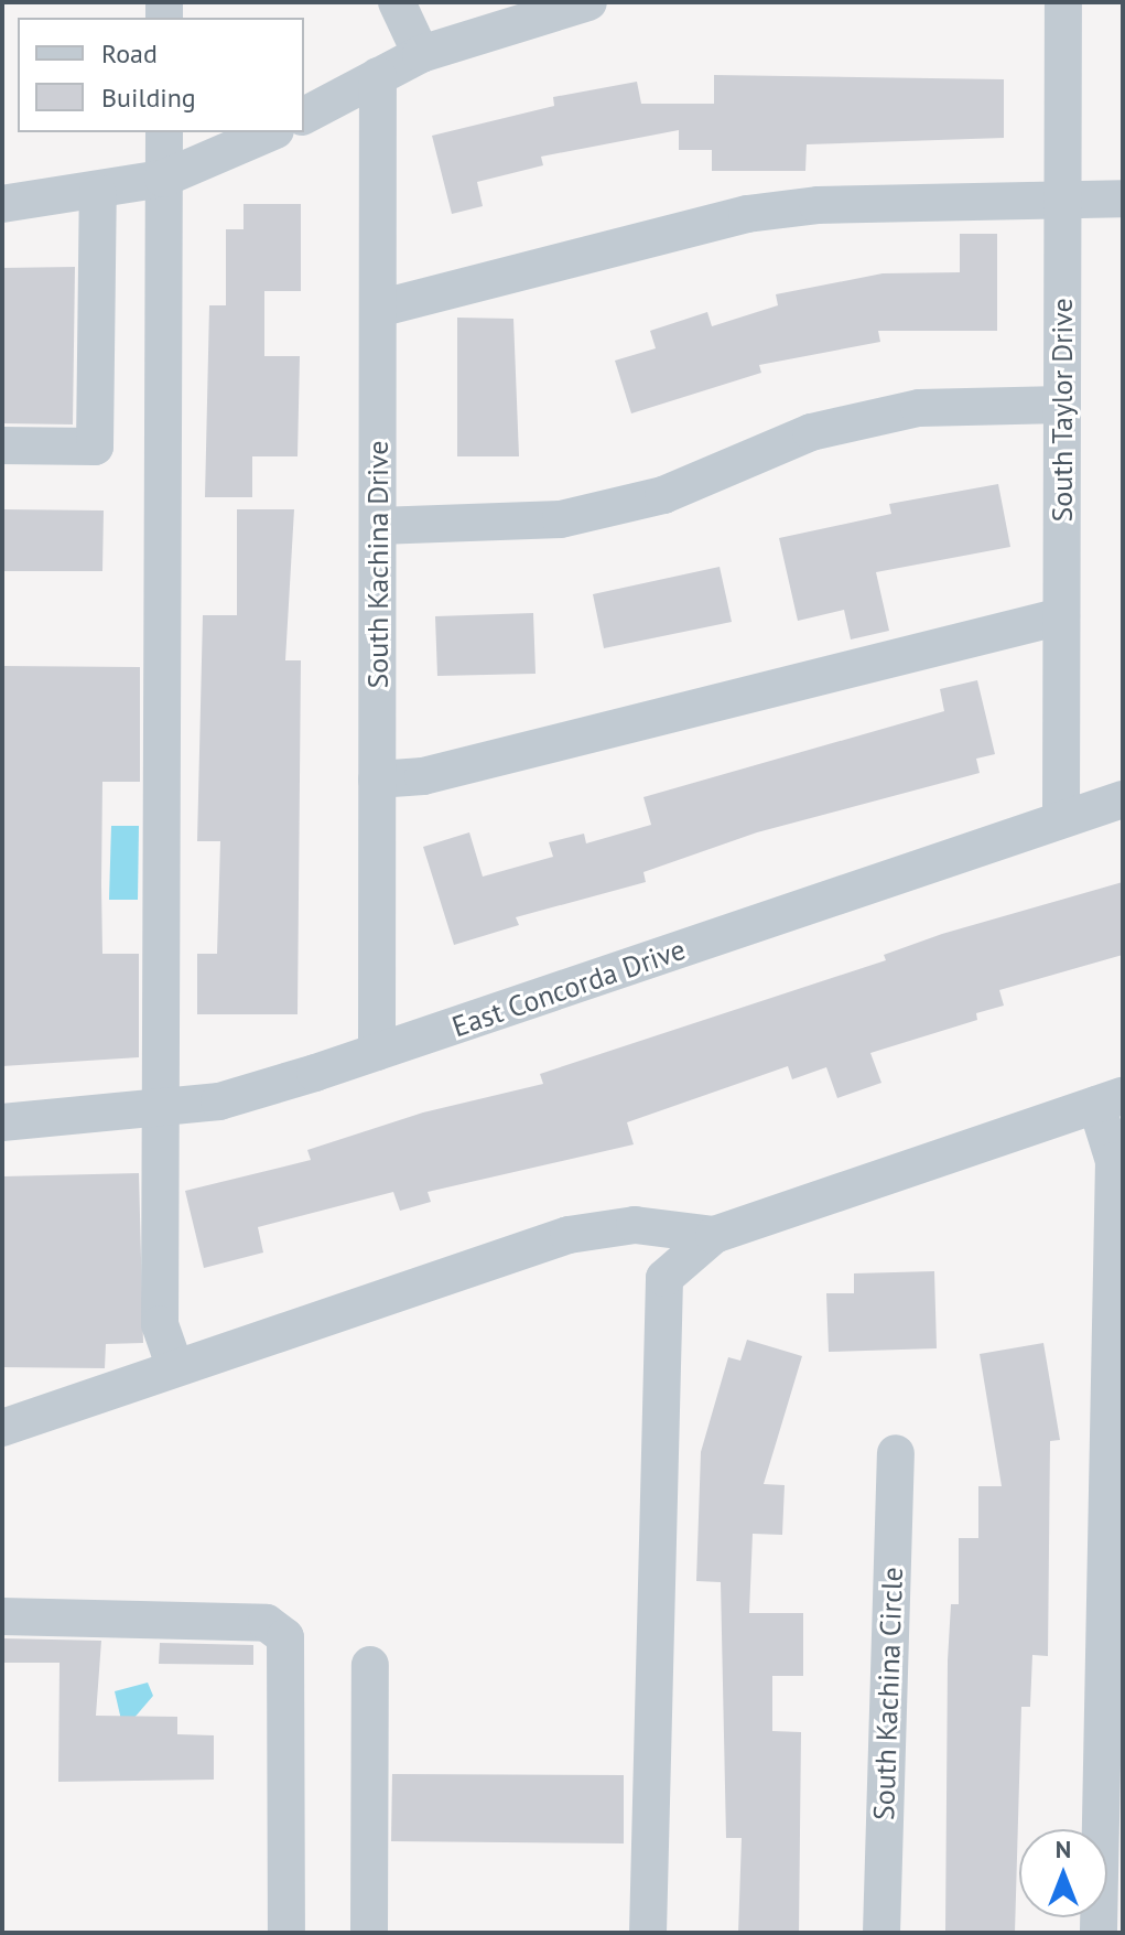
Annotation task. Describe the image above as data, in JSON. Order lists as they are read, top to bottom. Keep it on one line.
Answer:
{"streets":{"street":["South Taylor Drive","South Kachina Drive","East Concorda Drive","South Kachina Circle"]},"crossings":[["South Taylor Drive","East Concorda Drive"],["South Kachina Drive","East Concorda Drive"]],"legend":["Road","Building"],"north":"top"}
